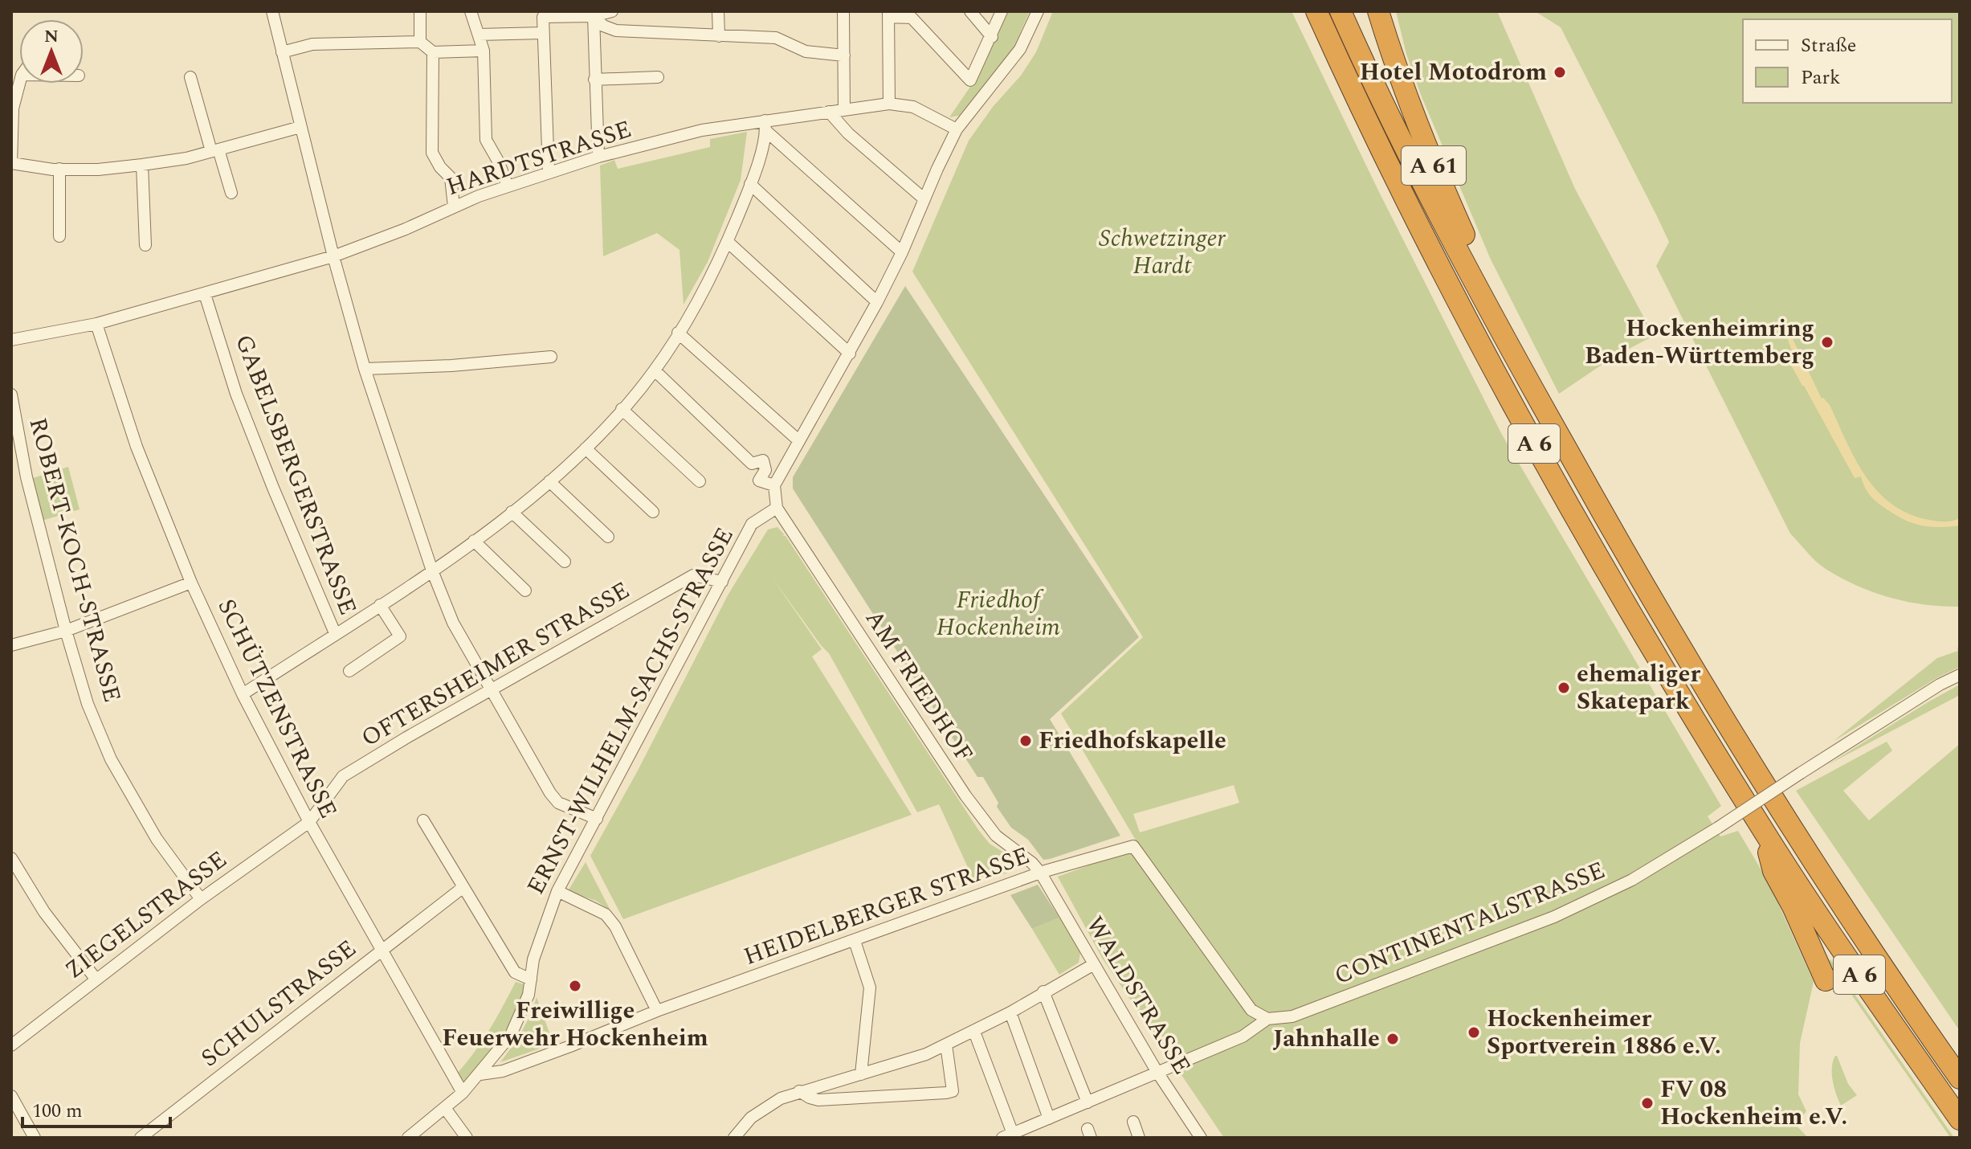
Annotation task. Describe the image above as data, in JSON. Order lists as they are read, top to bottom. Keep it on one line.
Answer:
{"streets":{"highway":["A 61","A 6"],"street":["HARDTSTRASSE","GABELSBERGERSTRASSE","ROBERT-KOCH-STRASSE","OFTERSHEIMER STRASSE","AM FRIEDHOF","SCHÜTZENSTRASSE","ERNST-WILHELM-SACHS-STRASSE","HEIDELBERGER STRASSE","ZIEGELSTRASSE","CONTINENTALSTRASSE","WALDSTRASSE","SCHULSTRASSE"]},"crossings":[["HARDTSTRASSE","GABELSBERGERSTRASSE"],["HARDTSTRASSE","SCHÜTZENSTRASSE"],["A 61","A 6"],["ROBERT-KOCH-STRASSE","ZIEGELSTRASSE"],["OFTERSHEIMER STRASSE","SCHÜTZENSTRASSE"],["OFTERSHEIMER STRASSE","ERNST-WILHELM-SACHS-STRASSE"],["OFTERSHEIMER STRASSE","ZIEGELSTRASSE"],["AM FRIEDHOF","ERNST-WILHELM-SACHS-STRASSE"],["AM FRIEDHOF","HEIDELBERGER STRASSE"],["AM FRIEDHOF","WALDSTRASSE"],["SCHÜTZENSTRASSE","ZIEGELSTRASSE"],["SCHÜTZENSTRASSE","SCHULSTRASSE"],["ERNST-WILHELM-SACHS-STRASSE","HEIDELBERGER STRASSE"],["HEIDELBERGER STRASSE","CONTINENTALSTRASSE"],["HEIDELBERGER STRASSE","WALDSTRASSE"],["CONTINENTALSTRASSE","WALDSTRASSE"]],"parks":["Schwetzinger Hardt","Friedhof Hockenheim"],"places":["Hotel Motodrom","Hockenheimring Baden-Württemberg","ehemaliger Skatepark","Friedhofskapelle","Freiwillige Feuerwehr Hockenheim","Hockenheimer Sportverein 1886 e.V.","Jahnhalle","FV 08 Hockenheim e.V."],"legend":["Straße","Park"],"scale_bar":"100 m","north":"top"}
